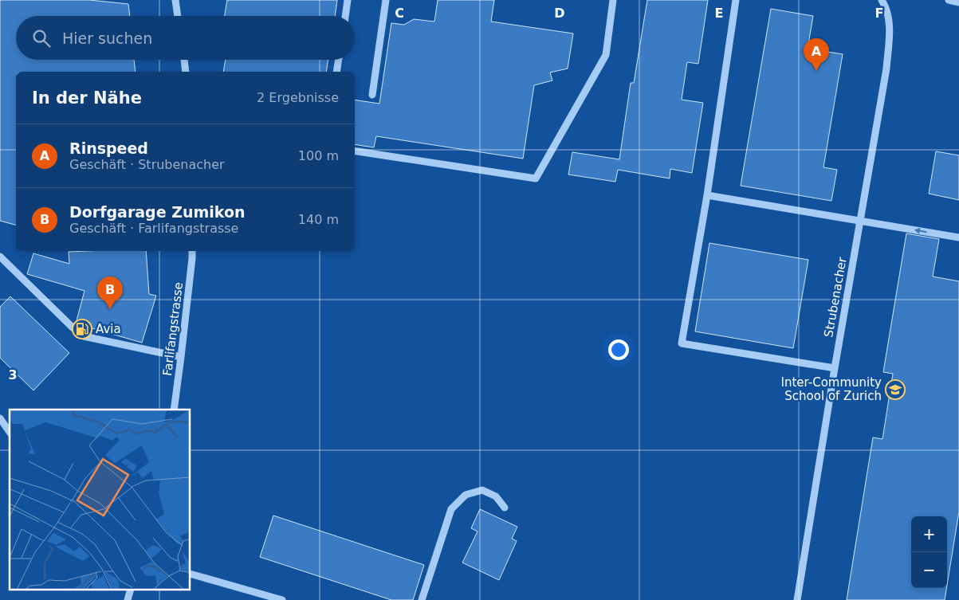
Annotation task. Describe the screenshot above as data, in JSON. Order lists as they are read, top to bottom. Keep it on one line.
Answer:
{"streets":{"street":["Strubenacher","Farlifangstrasse"]},"places":{"fuel station":["Avia"],"school or university":["Inter-Community School of Zurich"]},"page":{"search":"Hier suchen","pins":["A","B"],"heading":["In der Nähe","2 Ergebnisse"],"list":[{"mark":"A","name":"Rinspeed","note":"Geschäft · Strubenacher","value":"100 m"},{"mark":"B","name":"Dorfgarage Zumikon","note":"Geschäft · Farlifangstrasse","value":"140 m"}],"map_buttons":["+","−"]},"grid":{"columns":["C","D","E","F"],"rows":["3"]}}
